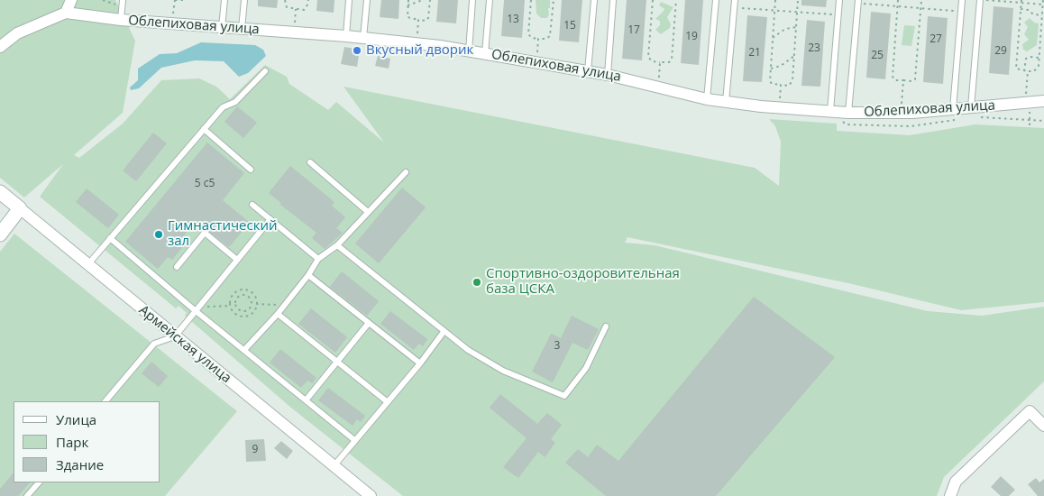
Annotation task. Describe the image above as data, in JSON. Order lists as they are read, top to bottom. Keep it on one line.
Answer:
{"streets":{"street":["Облепиховая улица","Армейская улица"]},"places":["Вкусный дворик","Гимнастический зал","Спортивно-оздоровительная база ЦСКА"],"house_numbers":["13","15","17","19","27","23","29","21","25","5 с5","3","9"],"legend":["Улица","Парк","Здание"]}
